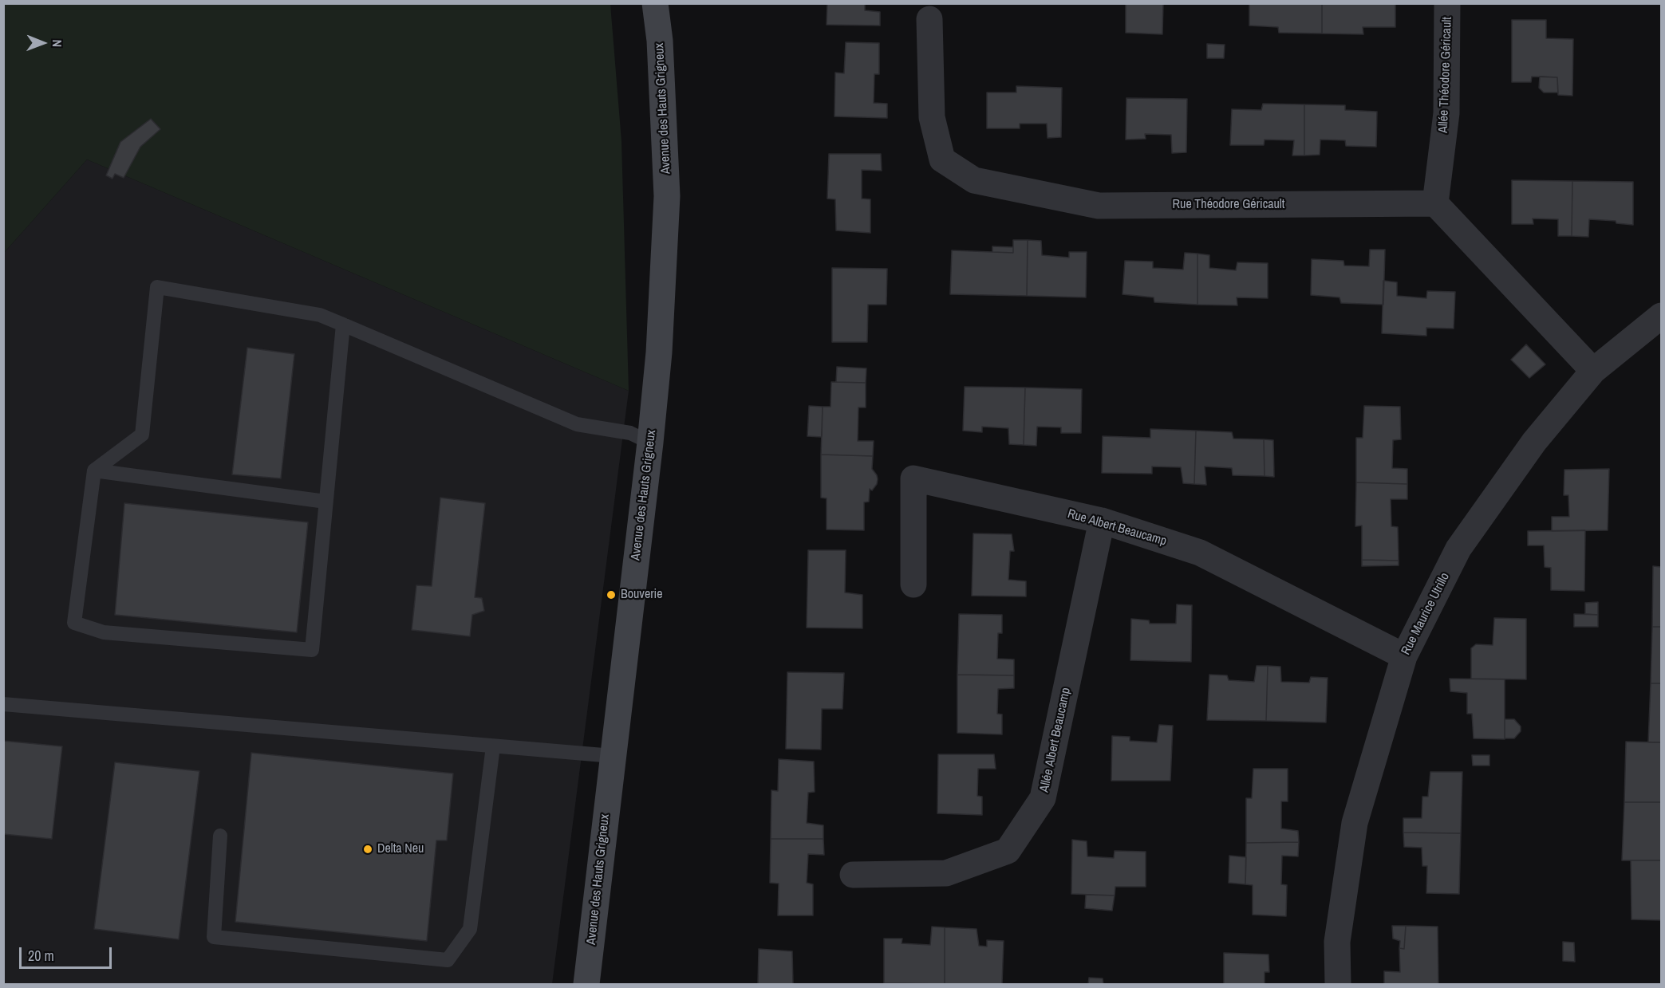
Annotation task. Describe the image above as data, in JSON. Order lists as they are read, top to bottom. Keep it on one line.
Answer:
{"streets":{"street":["Allée Théodore Géricault","Avenue des Hauts Grigneux","Rue Théodore Géricault","Rue Albert Beaucamp","Rue Maurice Utrillo","Allée Albert Beaucamp"]},"crossings":[["Allée Théodore Géricault","Rue Théodore Géricault"],["Rue Albert Beaucamp","Rue Maurice Utrillo"],["Rue Albert Beaucamp","Allée Albert Beaucamp"]],"places":["Bouverie","Delta Neu"],"scale_bar":"20 m","north":"right"}
